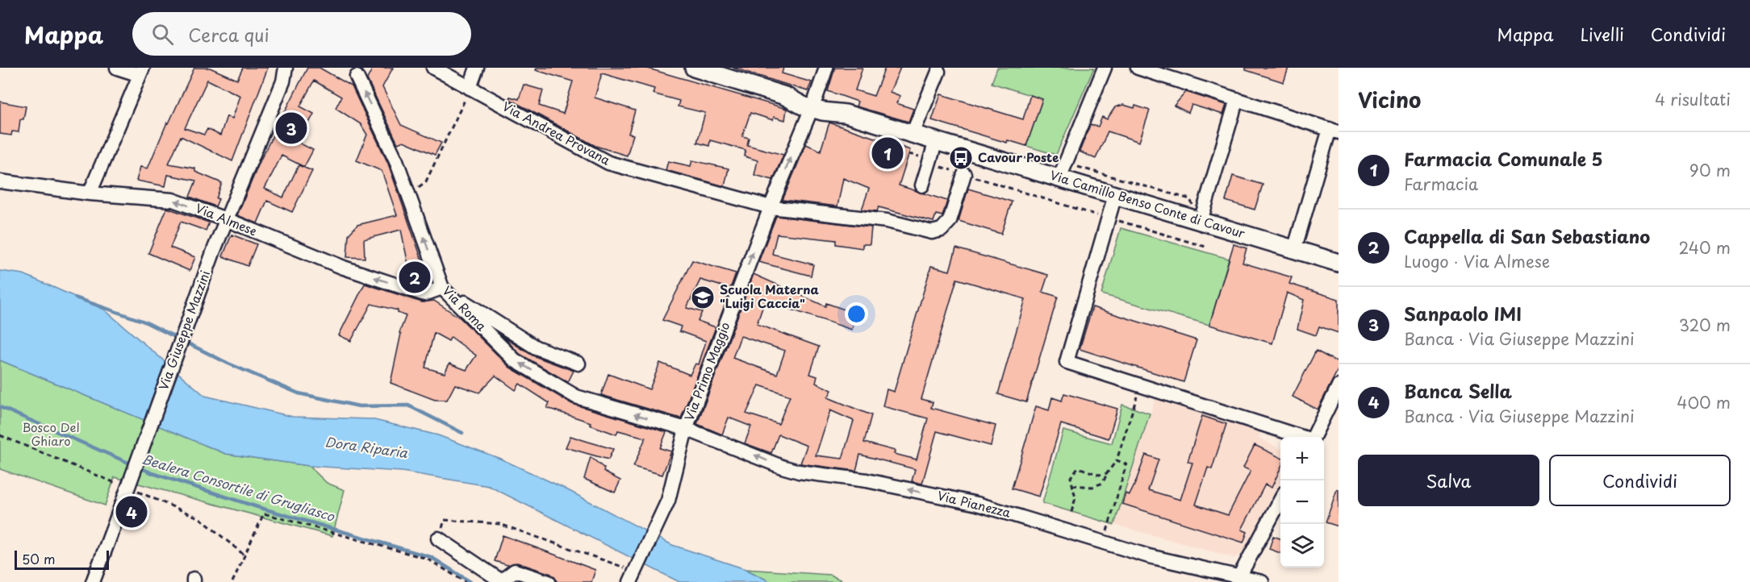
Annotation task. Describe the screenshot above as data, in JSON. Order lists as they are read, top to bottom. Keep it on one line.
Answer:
{"streets":{"main road":["Via Camillo Benso Conte di Cavour"],"street":["Via Andrea Provana","Via Almese","Via Roma","Via Giuseppe Mazzini","Via Primo Maggio","Via Pianezza"]},"crossings":[["Via Andrea Provana","Via Primo Maggio"],["Via Camillo Benso Conte di Cavour","Via Primo Maggio"],["Via Almese","Via Roma"],["Via Almese","Via Giuseppe Mazzini"],["Via Roma","Via Primo Maggio"],["Via Roma","Via Pianezza"],["Via Primo Maggio","Via Pianezza"]],"one_way":["Via Almese","Via Primo Maggio","Via Pianezza"],"water":["Dora Riparia","Bealera Consortile di Grugliasco"],"parks":["Bosco Del Ghiaro"],"places":{"bus stop":["Cavour Poste"],"school or university":["Scuola Materna \"Luigi Caccia\""]},"scale_bar":"50 m","page":{"header":"Mappa","search":"Cerca qui","nav":["Mappa","Livelli","Condividi"],"heading":["Vicino","4 risultati"],"pins":["3","1","2","4"],"list":[{"mark":"1","name":"Farmacia Comunale 5","note":"Farmacia","value":"90 m"},{"mark":"2","name":"Cappella di San Sebastiano","note":"Luogo · Via Almese","value":"240 m"},{"mark":"3","name":"Sanpaolo IMI","note":"Banca · Via Giuseppe Mazzini","value":"320 m"},{"mark":"4","name":"Banca Sella","note":"Banca · Via Giuseppe Mazzini","value":"400 m"}],"map_buttons":["+","−"],"buttons":["Salva","Condividi"],"scale":"50 m"}}
